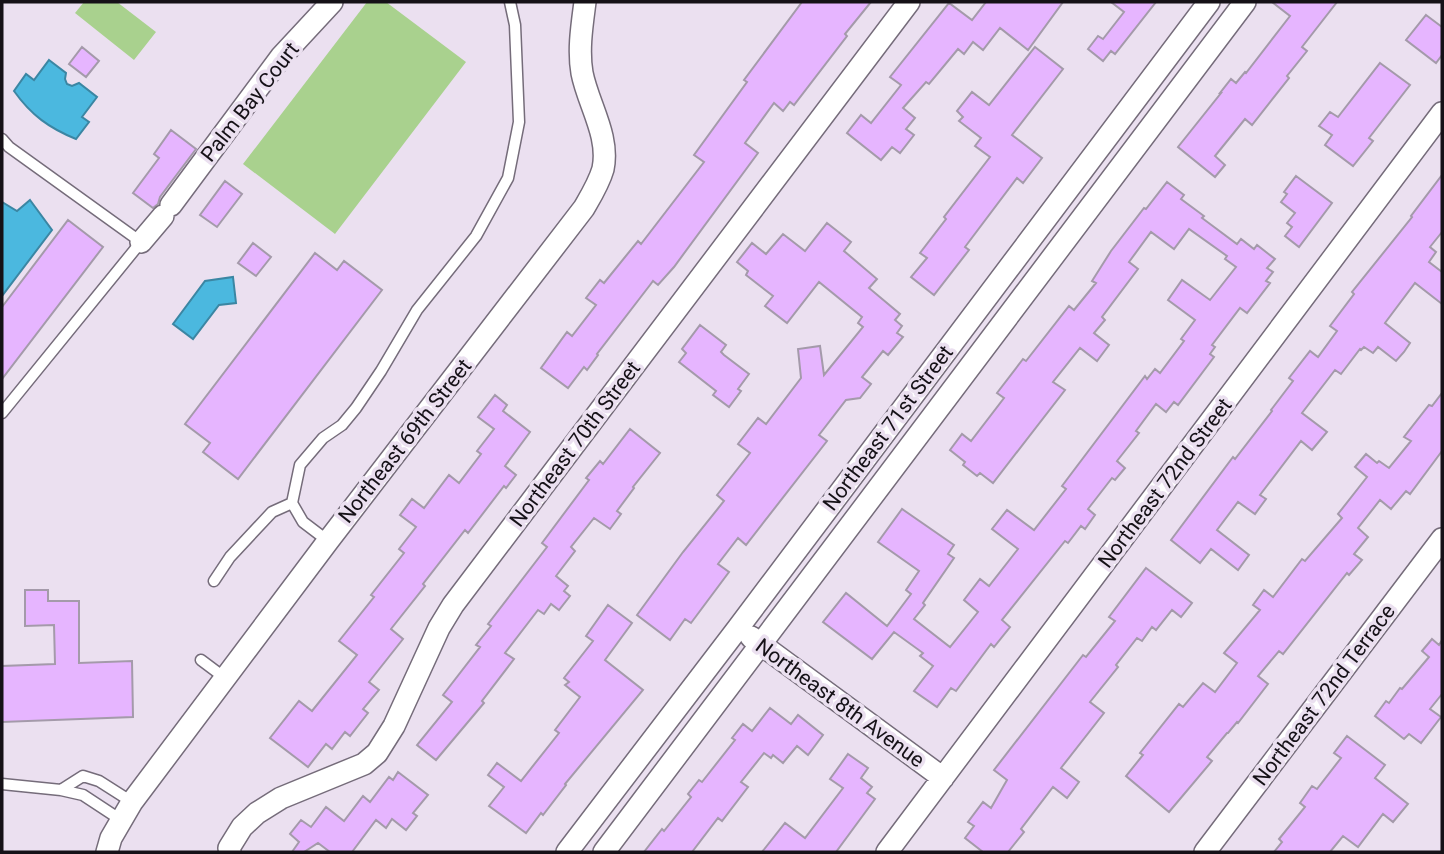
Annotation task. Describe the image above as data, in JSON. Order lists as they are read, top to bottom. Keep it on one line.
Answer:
{"streets":{"street":["Palm Bay Court","Northeast 71st Street","Northeast 69th Street","Northeast 70th Street","Northeast 72nd Street","Northeast 72nd Terrace","Northeast 8th Avenue"]},"crossings":[["Northeast 71st Street","Northeast 8th Avenue"],["Northeast 72nd Street","Northeast 8th Avenue"]]}
